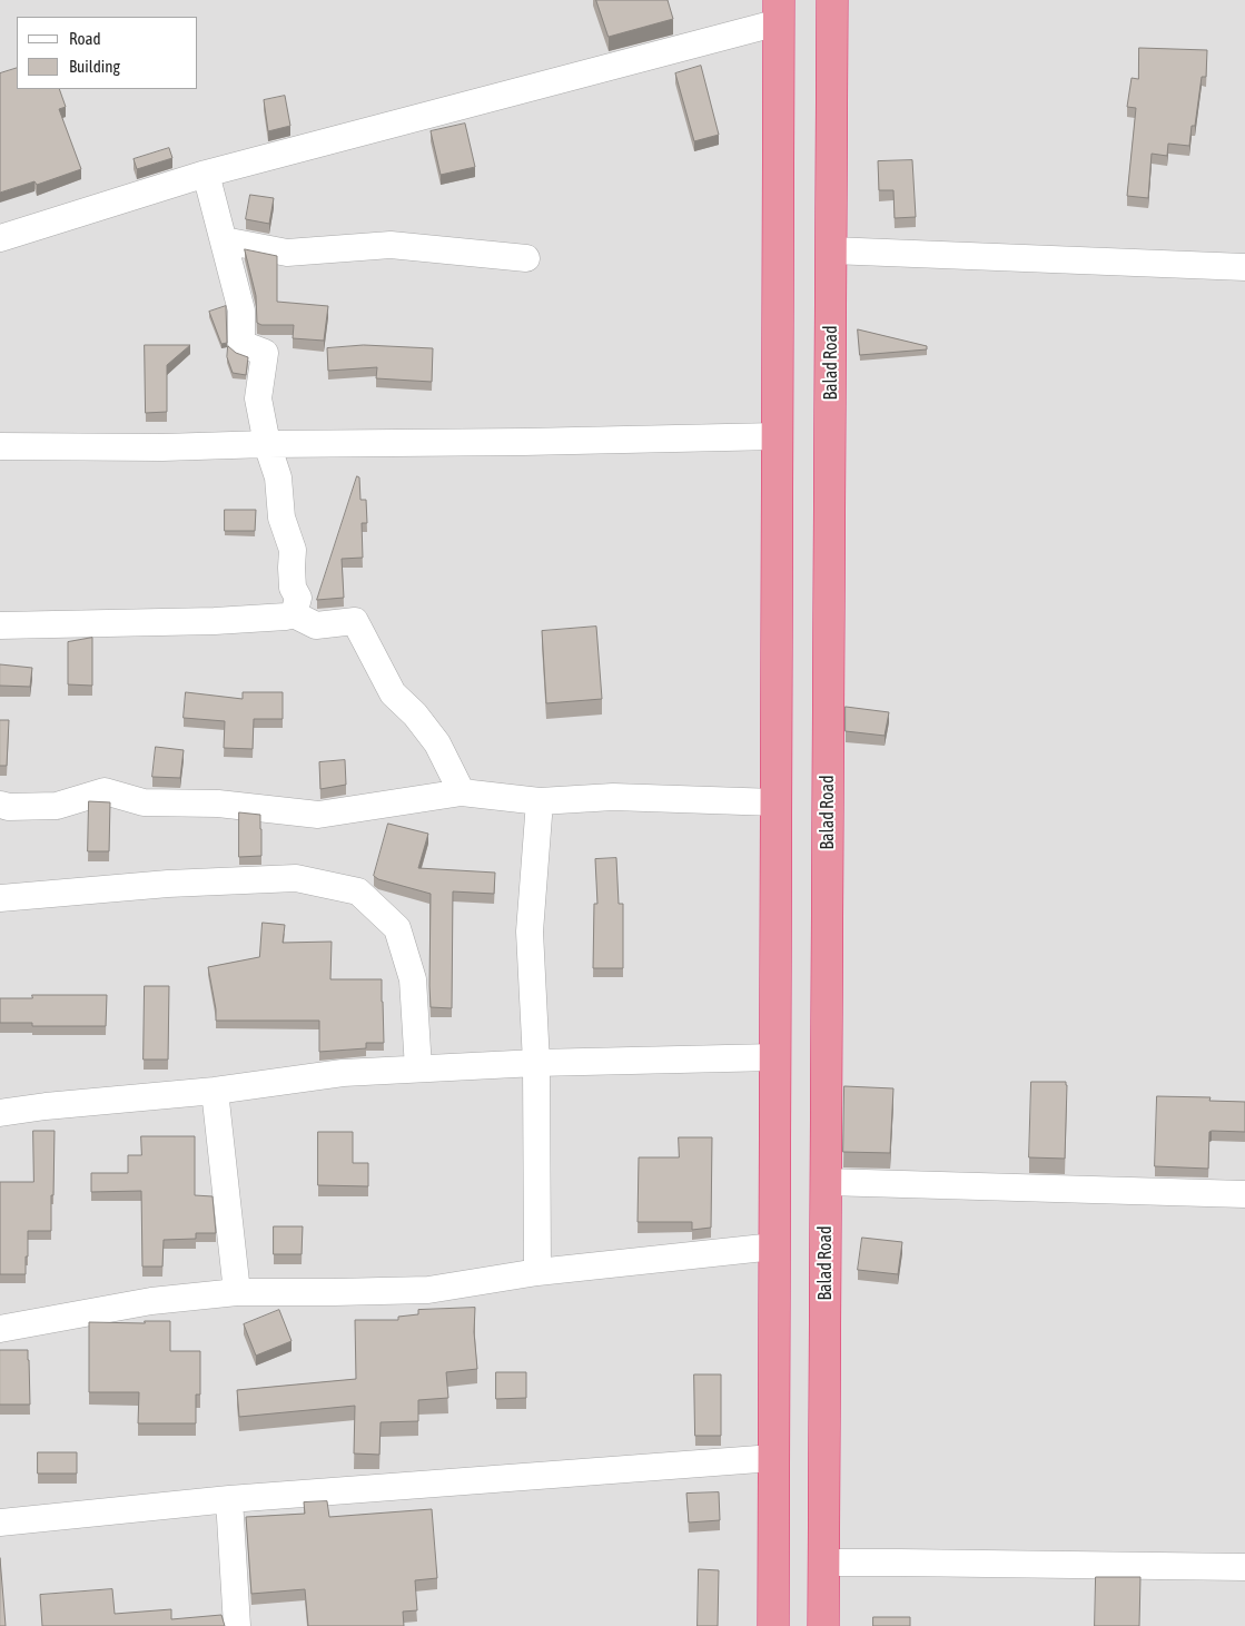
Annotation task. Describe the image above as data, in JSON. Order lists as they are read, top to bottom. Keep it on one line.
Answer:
{"streets":{"highway":["Balad Road"]},"legend":["Road","Building"]}
